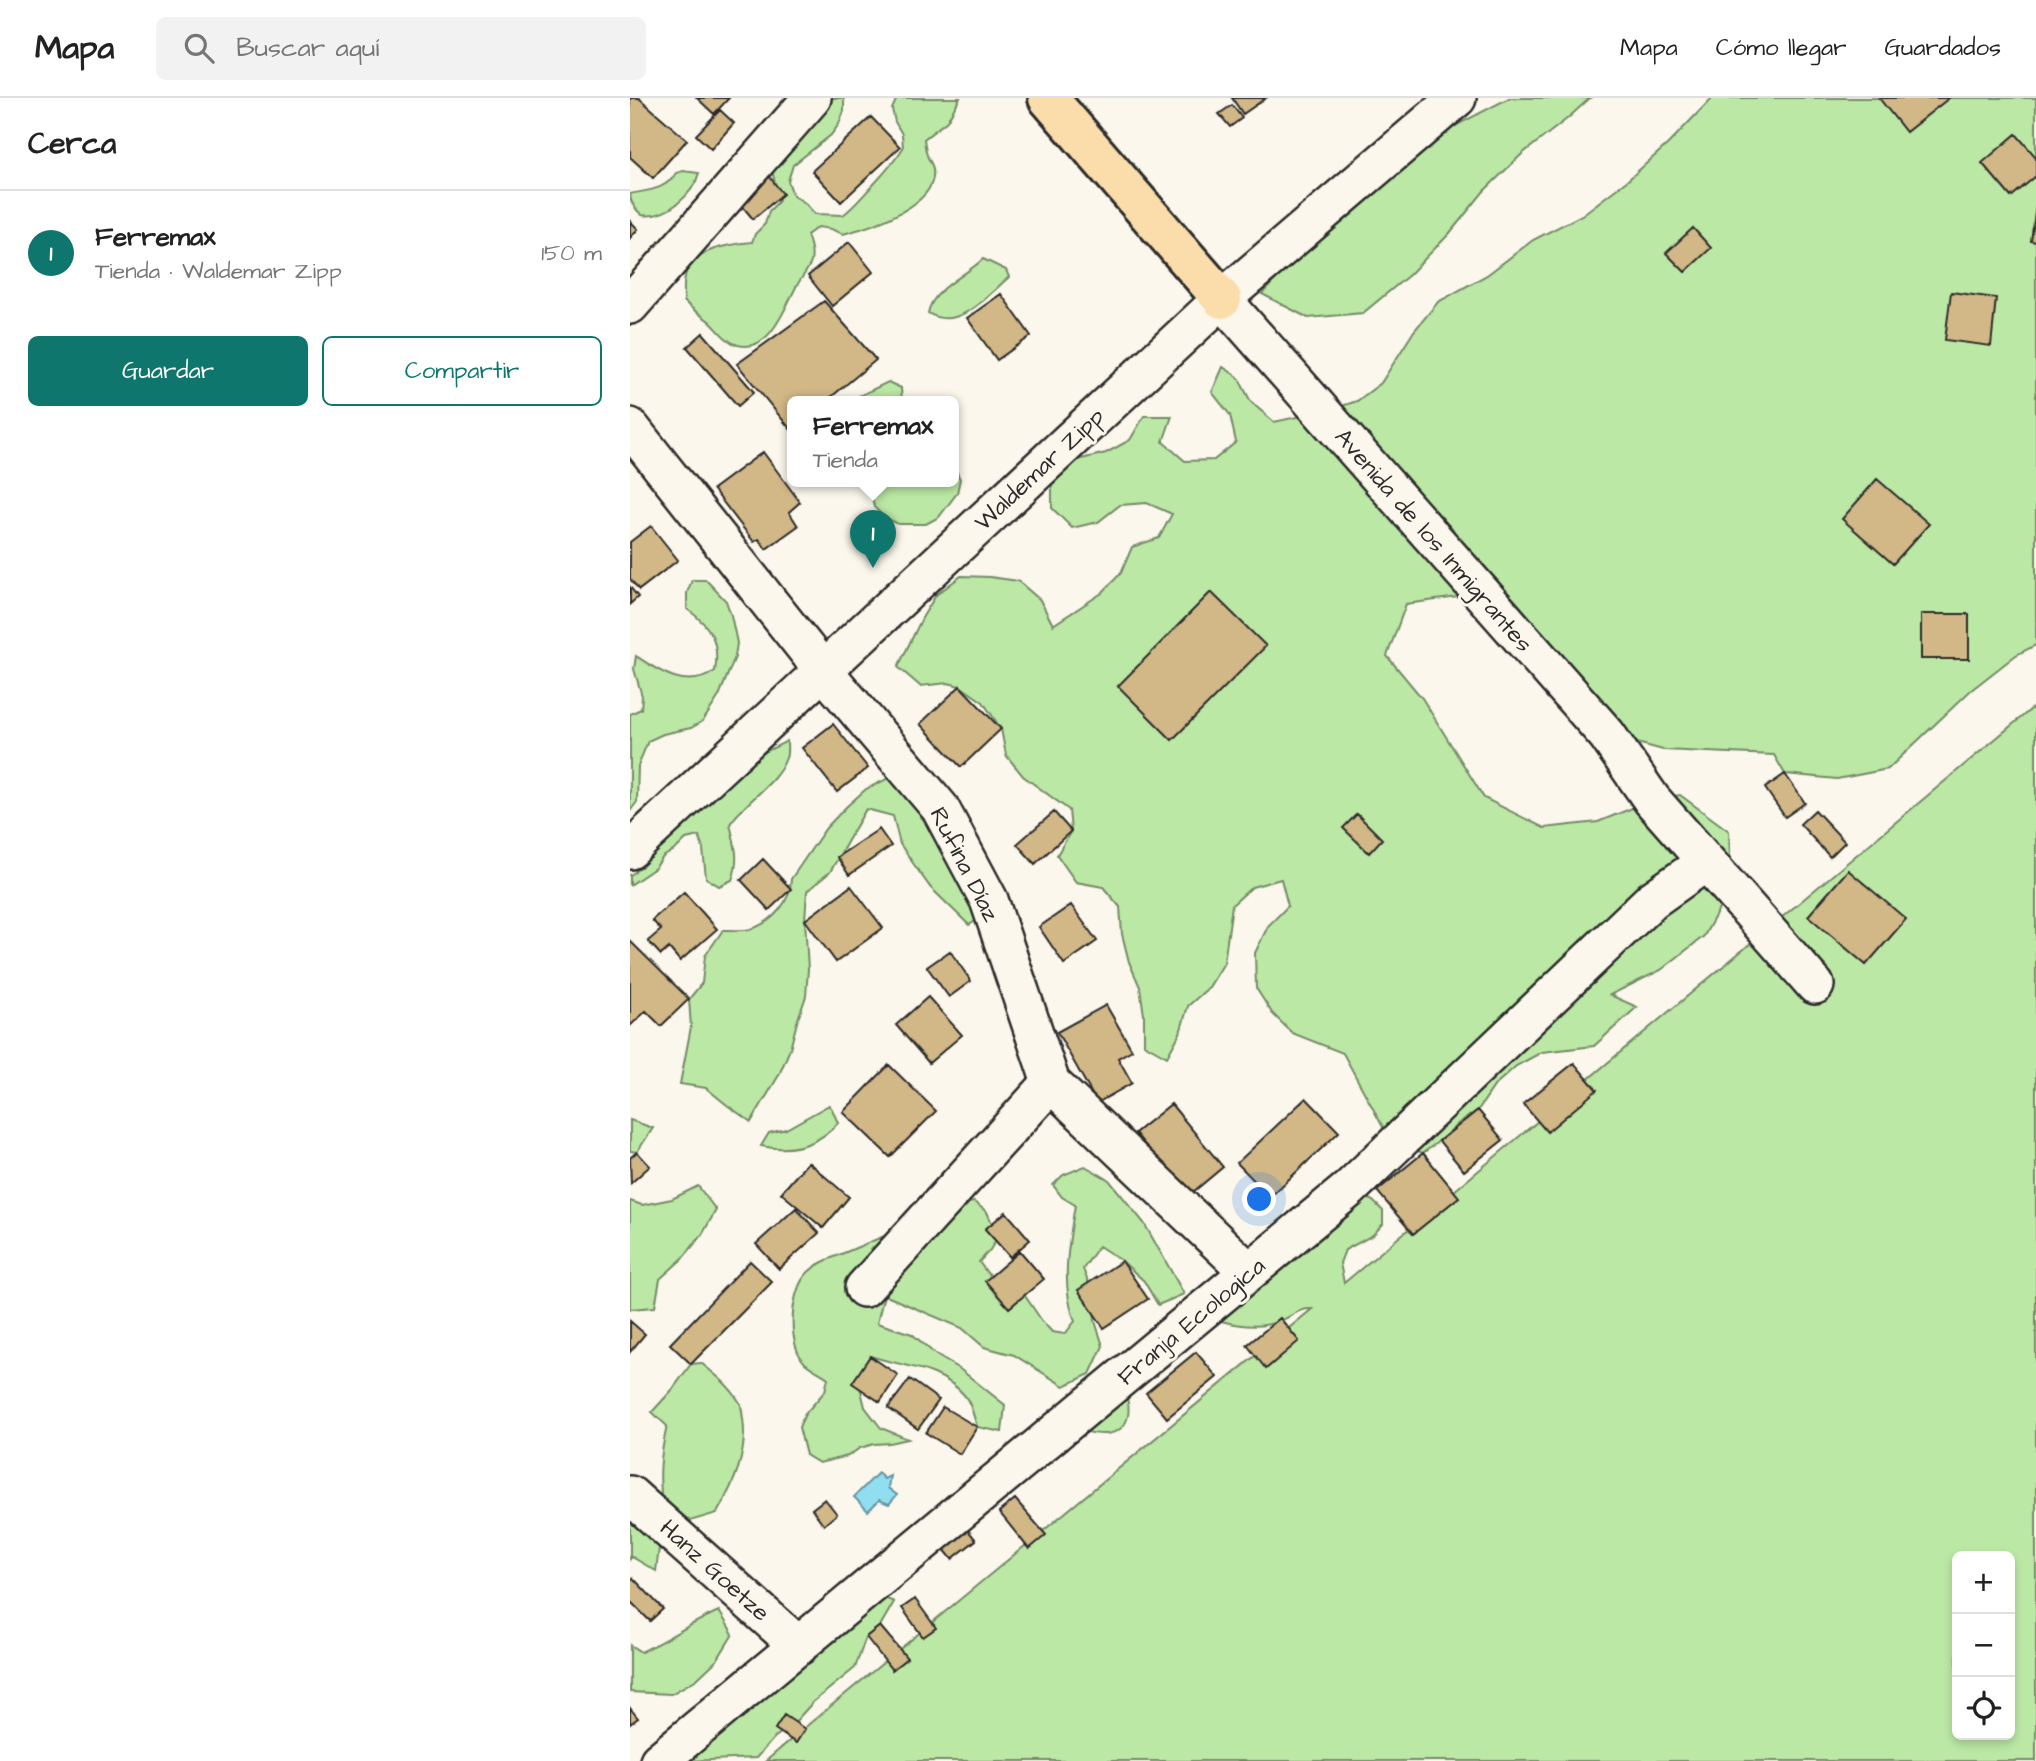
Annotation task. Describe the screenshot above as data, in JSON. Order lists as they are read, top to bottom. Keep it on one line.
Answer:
{"streets":{"main road":["Avenida de los Inmigrantes"],"street":["Waldemar Zipp","Rufina Díaz","Franja Ecologica","Hanz Goetze"]},"crossings":[["Waldemar Zipp","Avenida de los Inmigrantes"],["Waldemar Zipp","Rufina Díaz"],["Avenida de los Inmigrantes","Franja Ecologica"],["Rufina Díaz","Franja Ecologica"],["Franja Ecologica","Hanz Goetze"]],"page":{"header":"Mapa","search":"Buscar aquí","nav":["Mapa","Cómo llegar","Guardados"],"heading":"Cerca","list":[{"mark":"1","name":"Ferremax","note":"Tienda · Waldemar Zipp","value":"150 m"}],"buttons":["Guardar","Compartir"],"popup":["Ferremax","Tienda"],"pins":"1","map_buttons":["+","−"]}}
